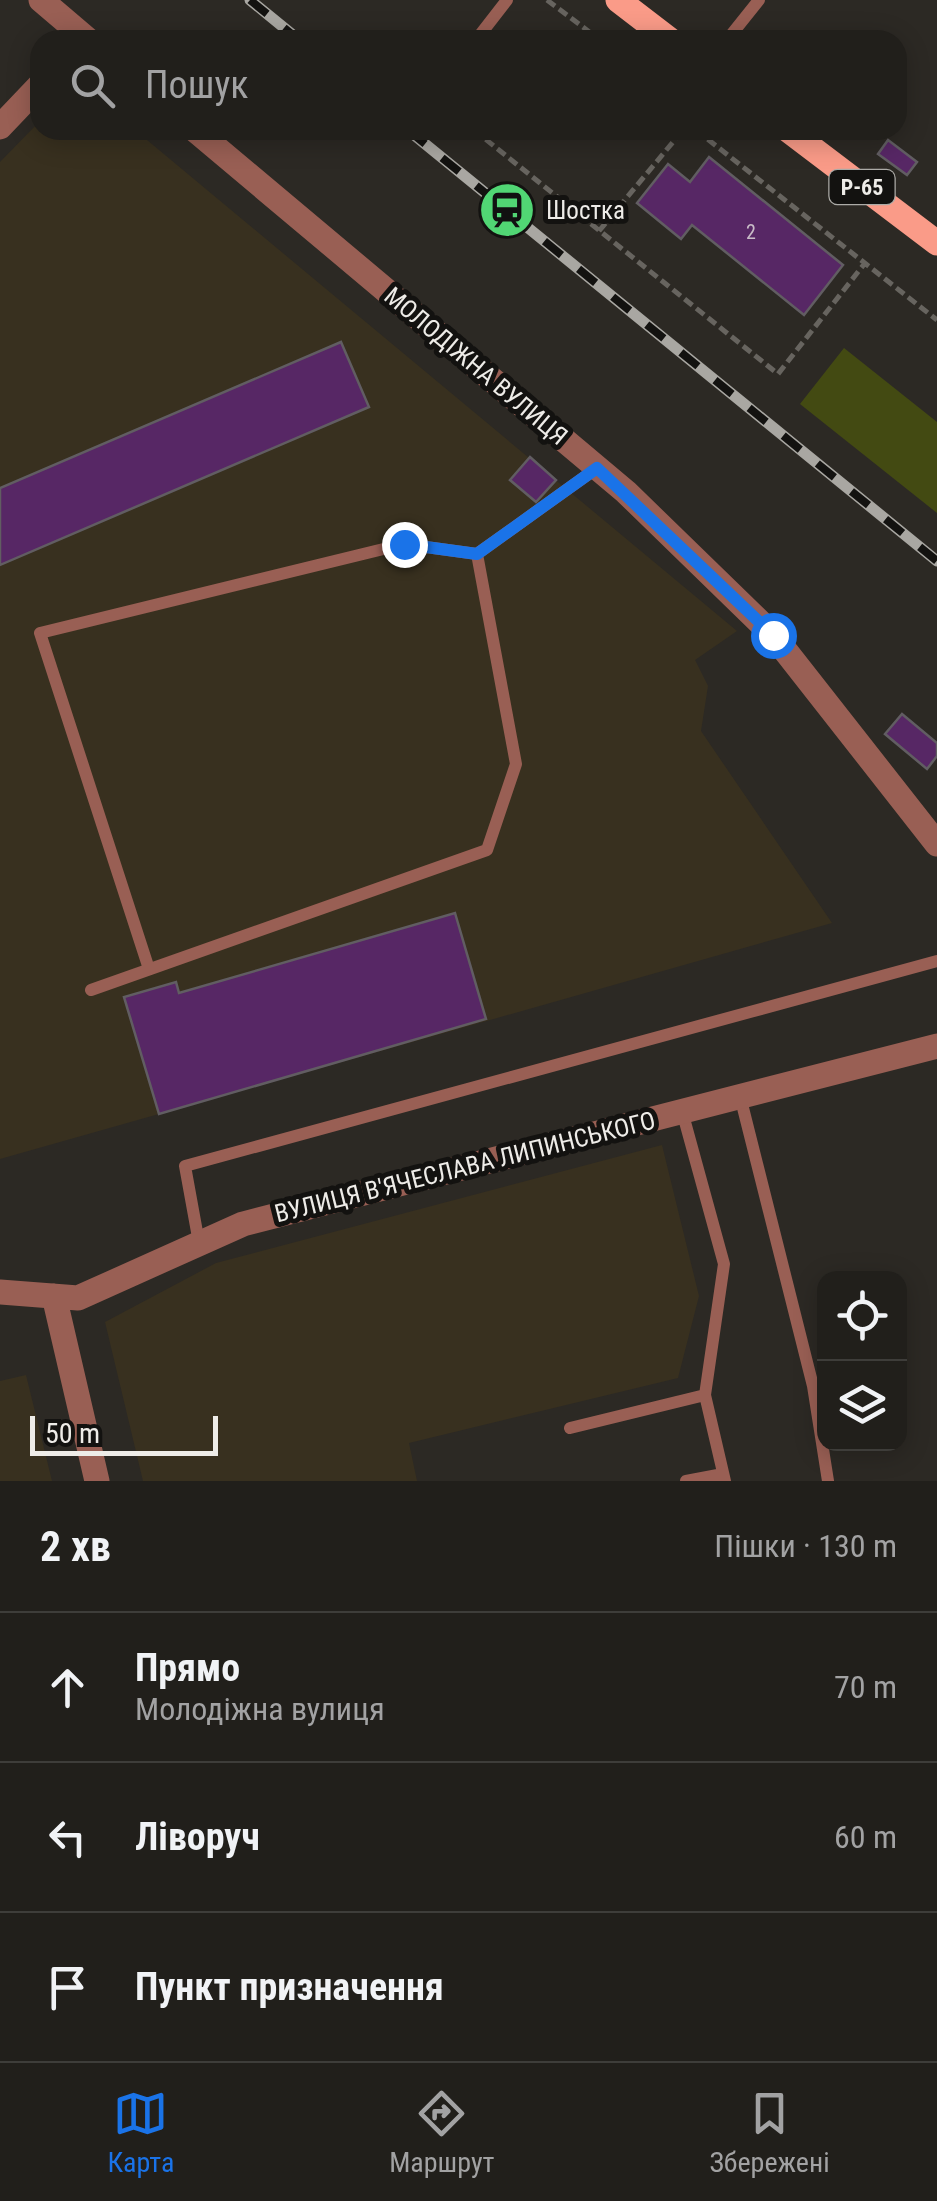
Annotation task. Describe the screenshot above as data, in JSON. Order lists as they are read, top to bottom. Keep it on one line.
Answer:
{"streets":{"main road":["Р-65"],"street":["МОЛОДІЖНА ВУЛИЦЯ","ВУЛИЦЯ В'ЯЧЕСЛАВА ЛИПИНСЬКОГО"]},"places":{"station":["Шостка"]},"house_numbers":["2"],"scale_bar":"50 m","page":{"search":"Пошук","scale":"50 m","heading":["2 хв","Пішки · 130 m"],"list":[["Прямо","Молодіжна вулиця","70 m"],["Ліворуч","60 m"],"Пункт призначення"],"nav":["Карта","Маршрут","Збережені"]}}
